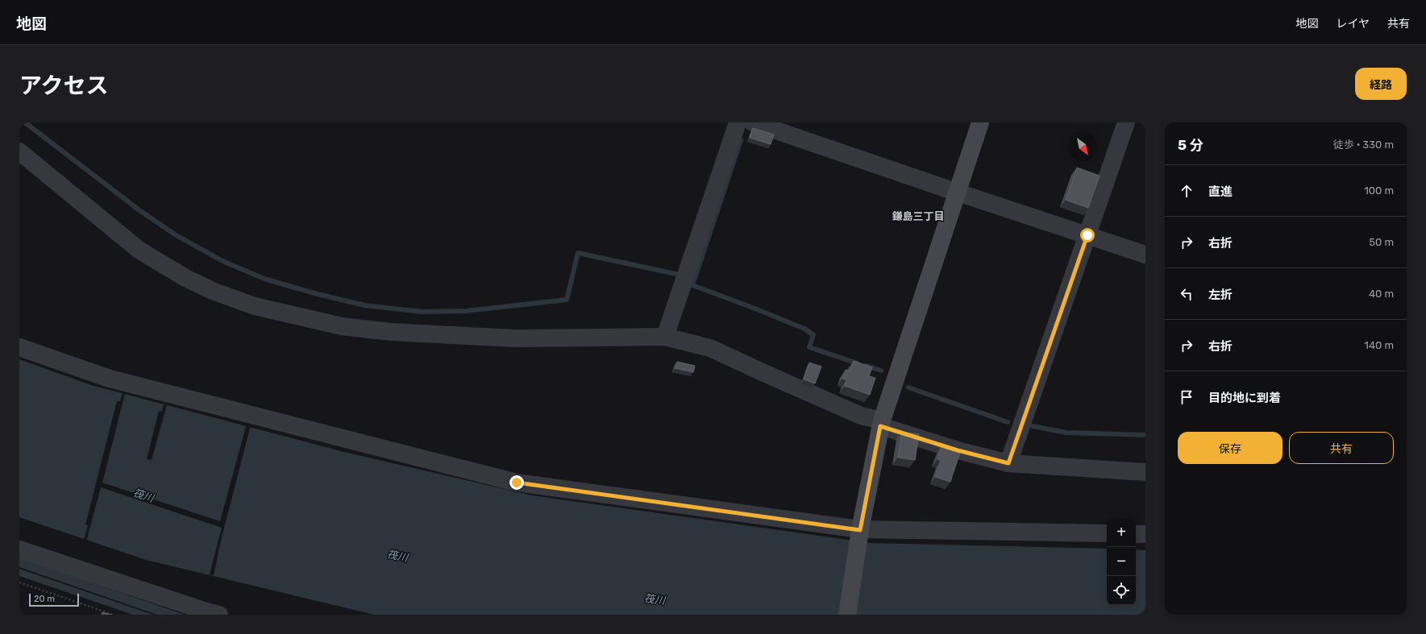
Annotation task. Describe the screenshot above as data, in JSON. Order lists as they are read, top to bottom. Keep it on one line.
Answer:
{"districts":["鎌島三丁目"],"water":["筏川"],"scale_bar":"20 m","north":"bottom right","page":{"header":"地図","nav":["地図","レイヤ","共有"],"title":"アクセス","buttons":["経路",["保存","共有"]],"heading":["5 分","徒歩 · 330 m"],"list":[["直進","100 m"],["右折","50 m"],["左折","40 m"],["右折","140 m"],"目的地に到着"],"map_buttons":["+","−"],"scale":"20 m"}}
